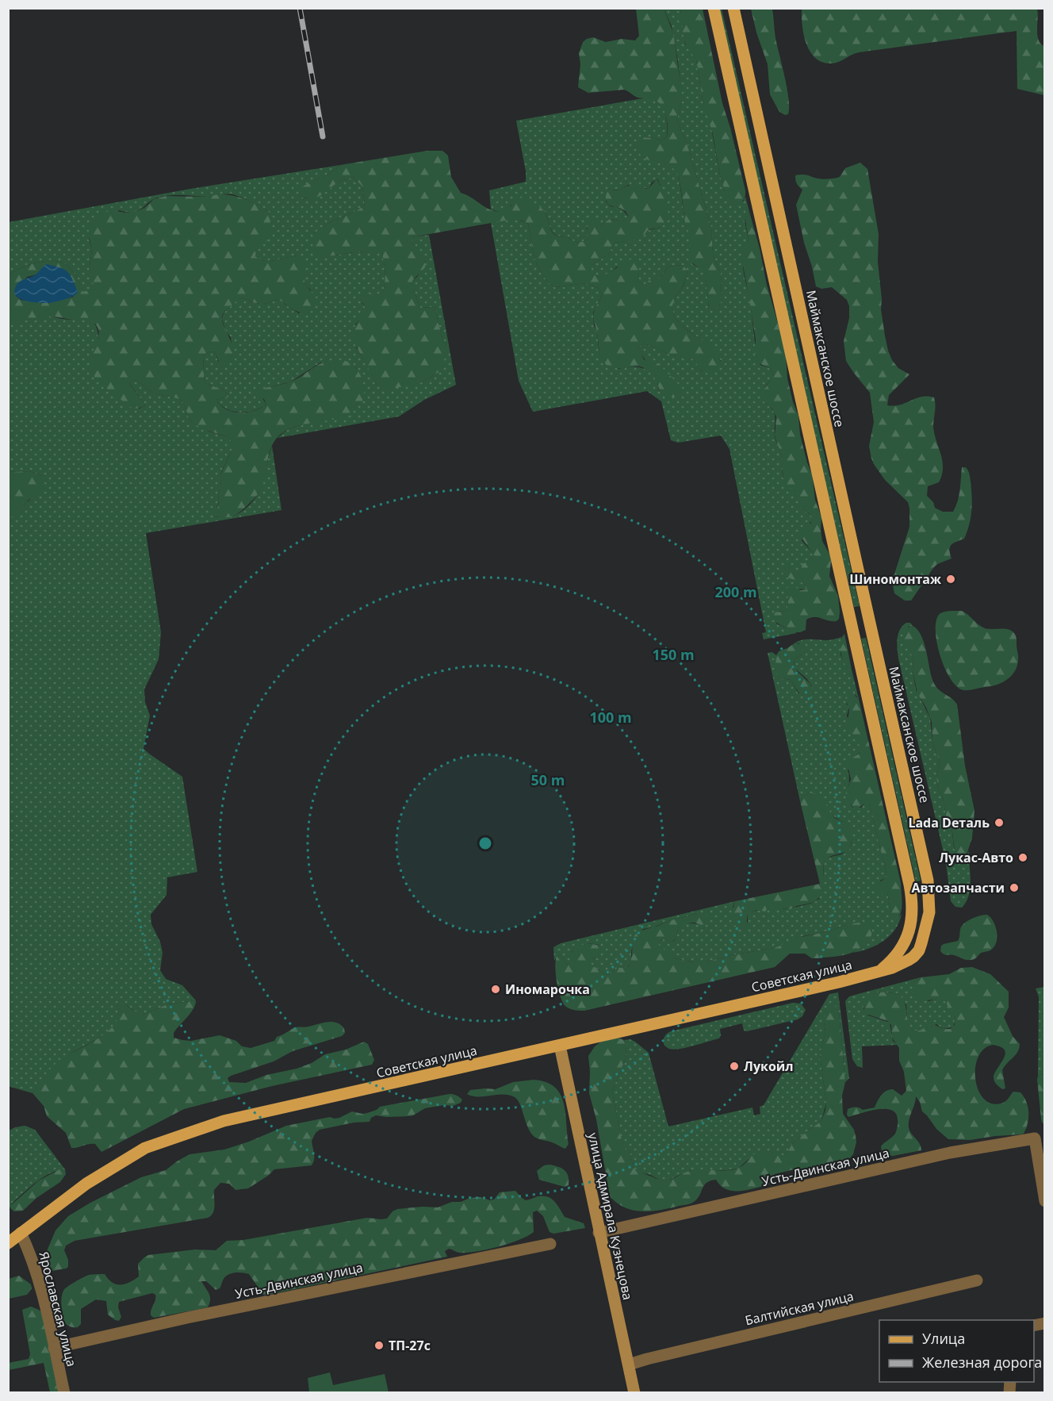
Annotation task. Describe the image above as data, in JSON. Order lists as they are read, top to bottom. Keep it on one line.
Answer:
{"streets":{"main road":["Маймаксанское шоссе","Советская улица","улица Адмирала Кузнецова"],"street":["Усть-Двинская улица","Балтийская улица","Ярославская улица"]},"crossings":[["Маймаксанское шоссе","Советская улица"],["Советская улица","улица Адмирала Кузнецова"],["Советская улица","Ярославская улица"],["Усть-Двинская улица","улица Адмирала Кузнецова"],["Усть-Двинская улица","Ярославская улица"],["улица Адмирала Кузнецова","Балтийская улица"]],"places":["Шиномонтаж","Lada Dеталь","Лукас-Авто","Автозапчасти","Иномарочка","Лукойл","ТП-27c"],"legend":["Улица","Железная дорога"],"rings":["200 m","150 m","100 m","50 m"]}
